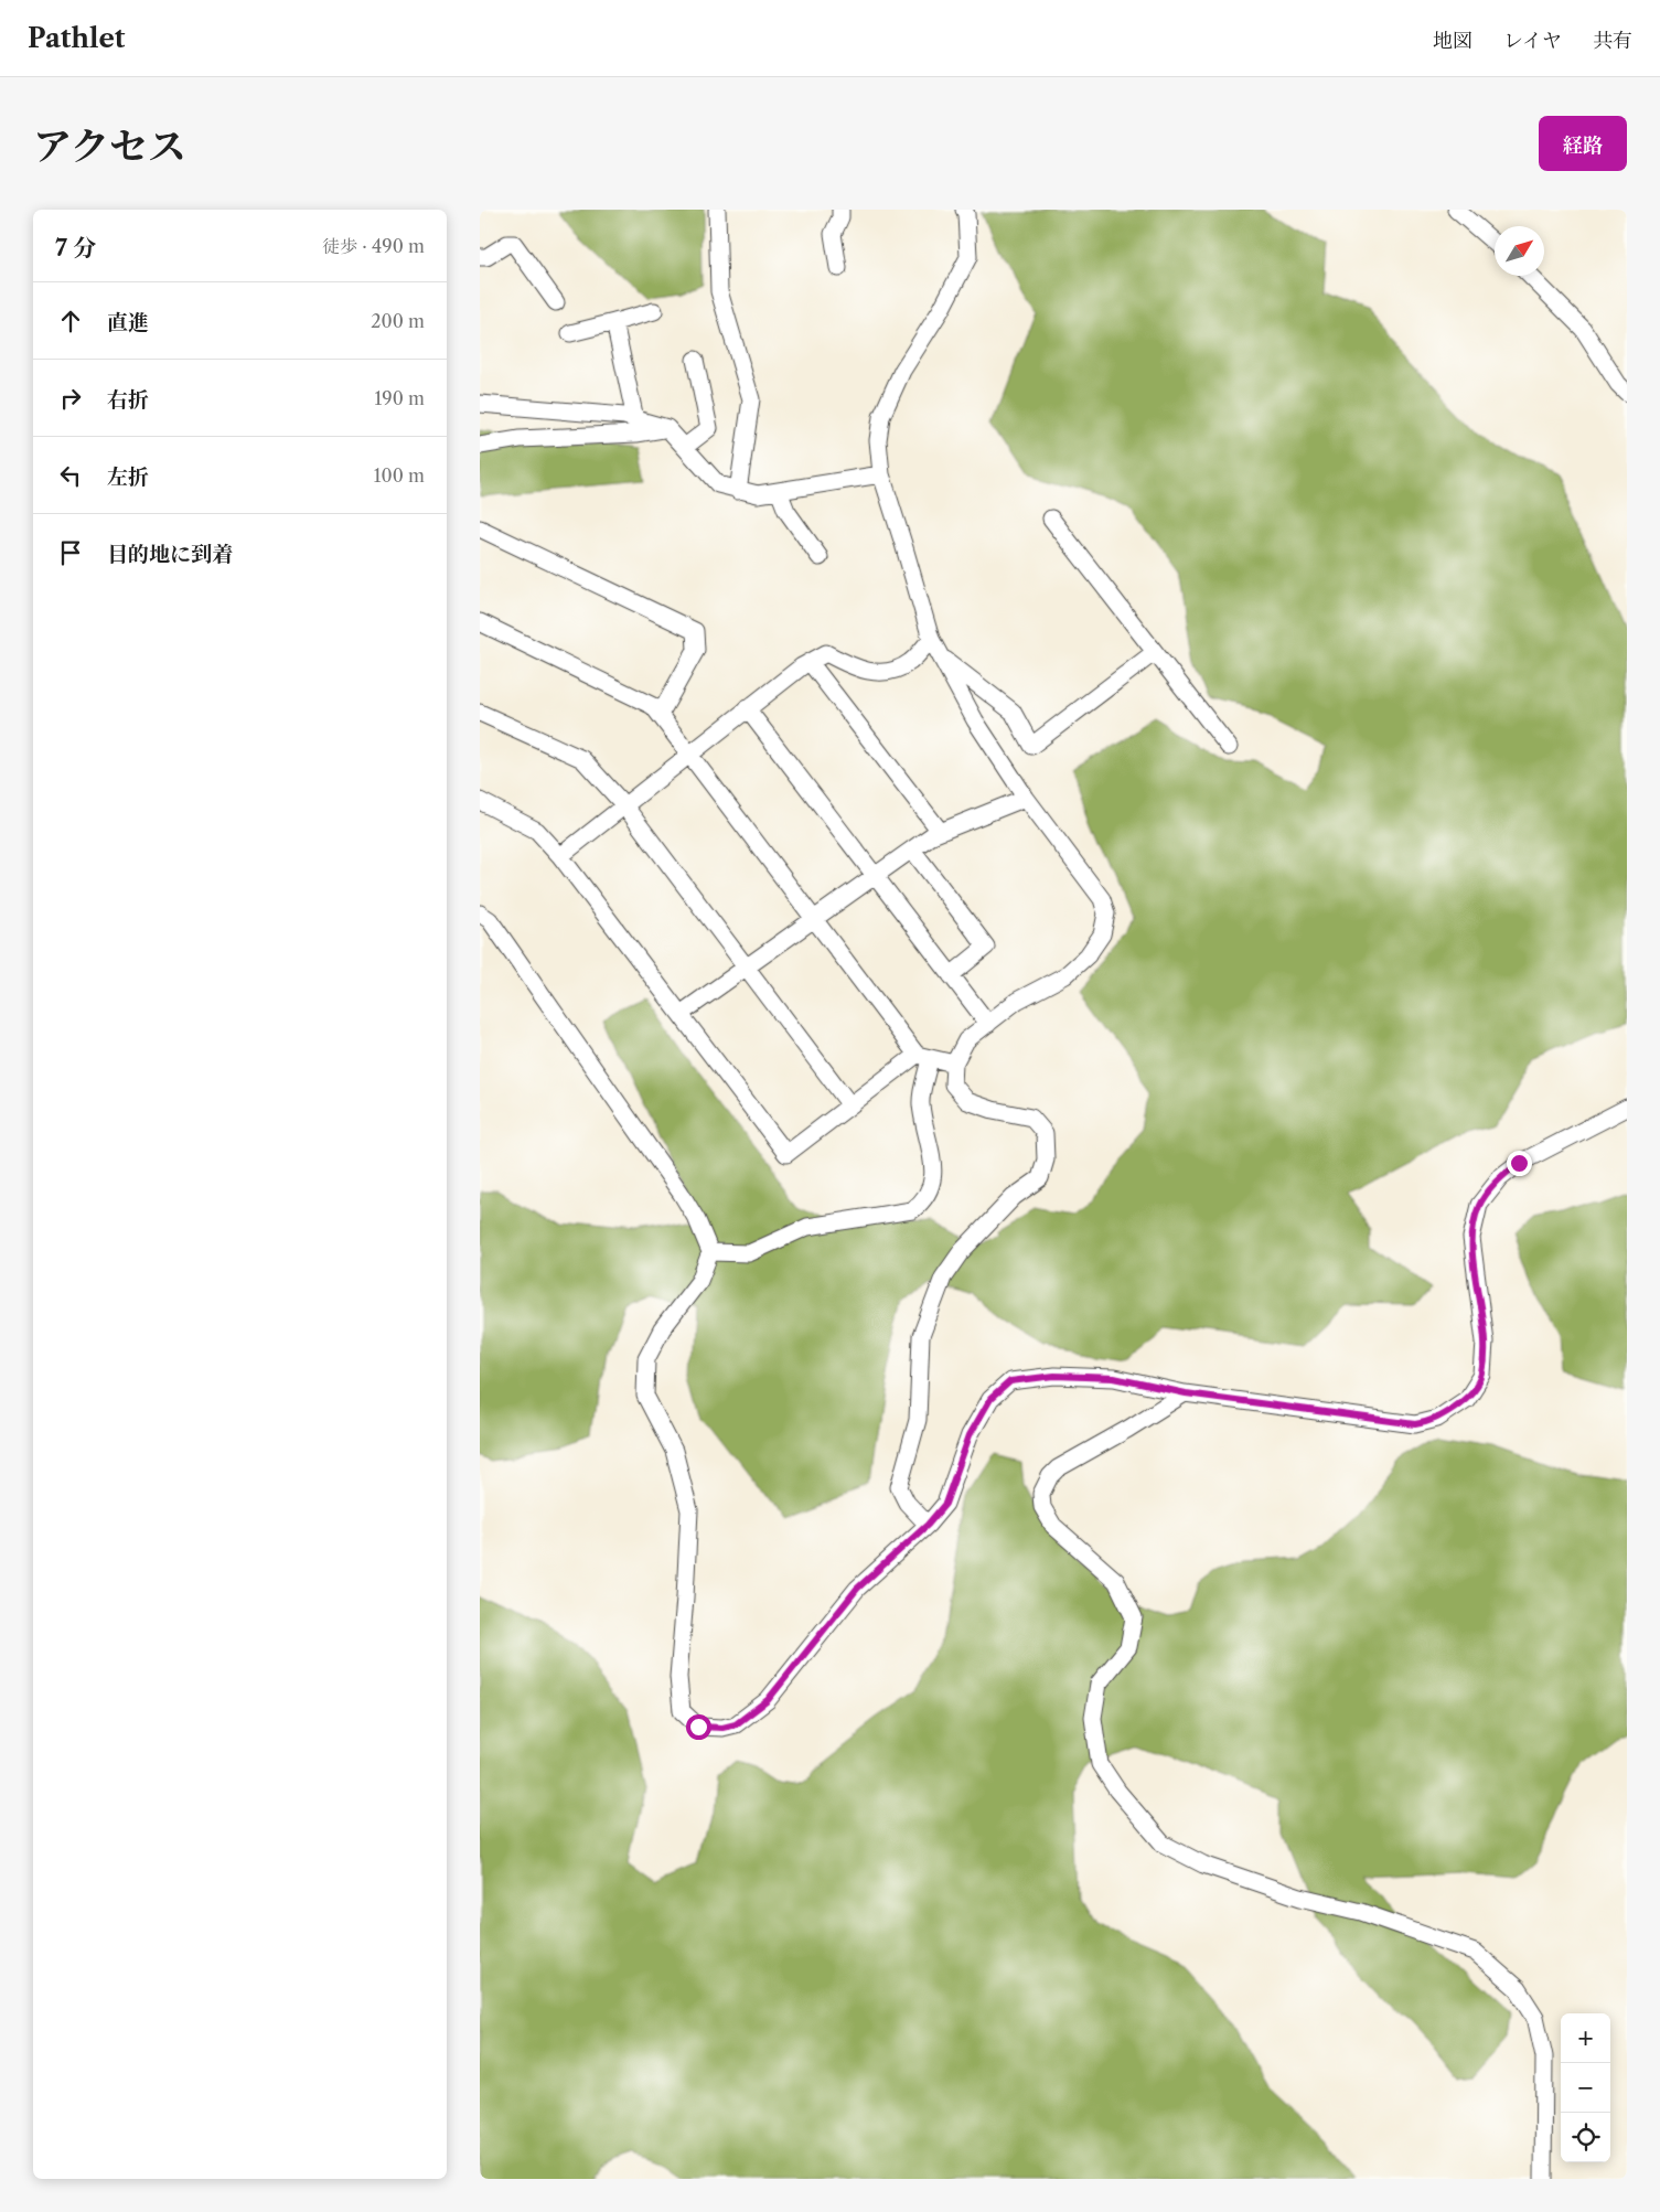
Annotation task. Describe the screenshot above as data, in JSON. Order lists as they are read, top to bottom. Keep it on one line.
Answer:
{"north":"top right","page":{"header":"Pathlet","nav":["地図","レイヤ","共有"],"title":"アクセス","buttons":"経路","heading":["7 分","徒歩 · 490 m"],"list":[["直進","200 m"],["右折","190 m"],["左折","100 m"],"目的地に到着"],"map_buttons":["+","−"]}}
